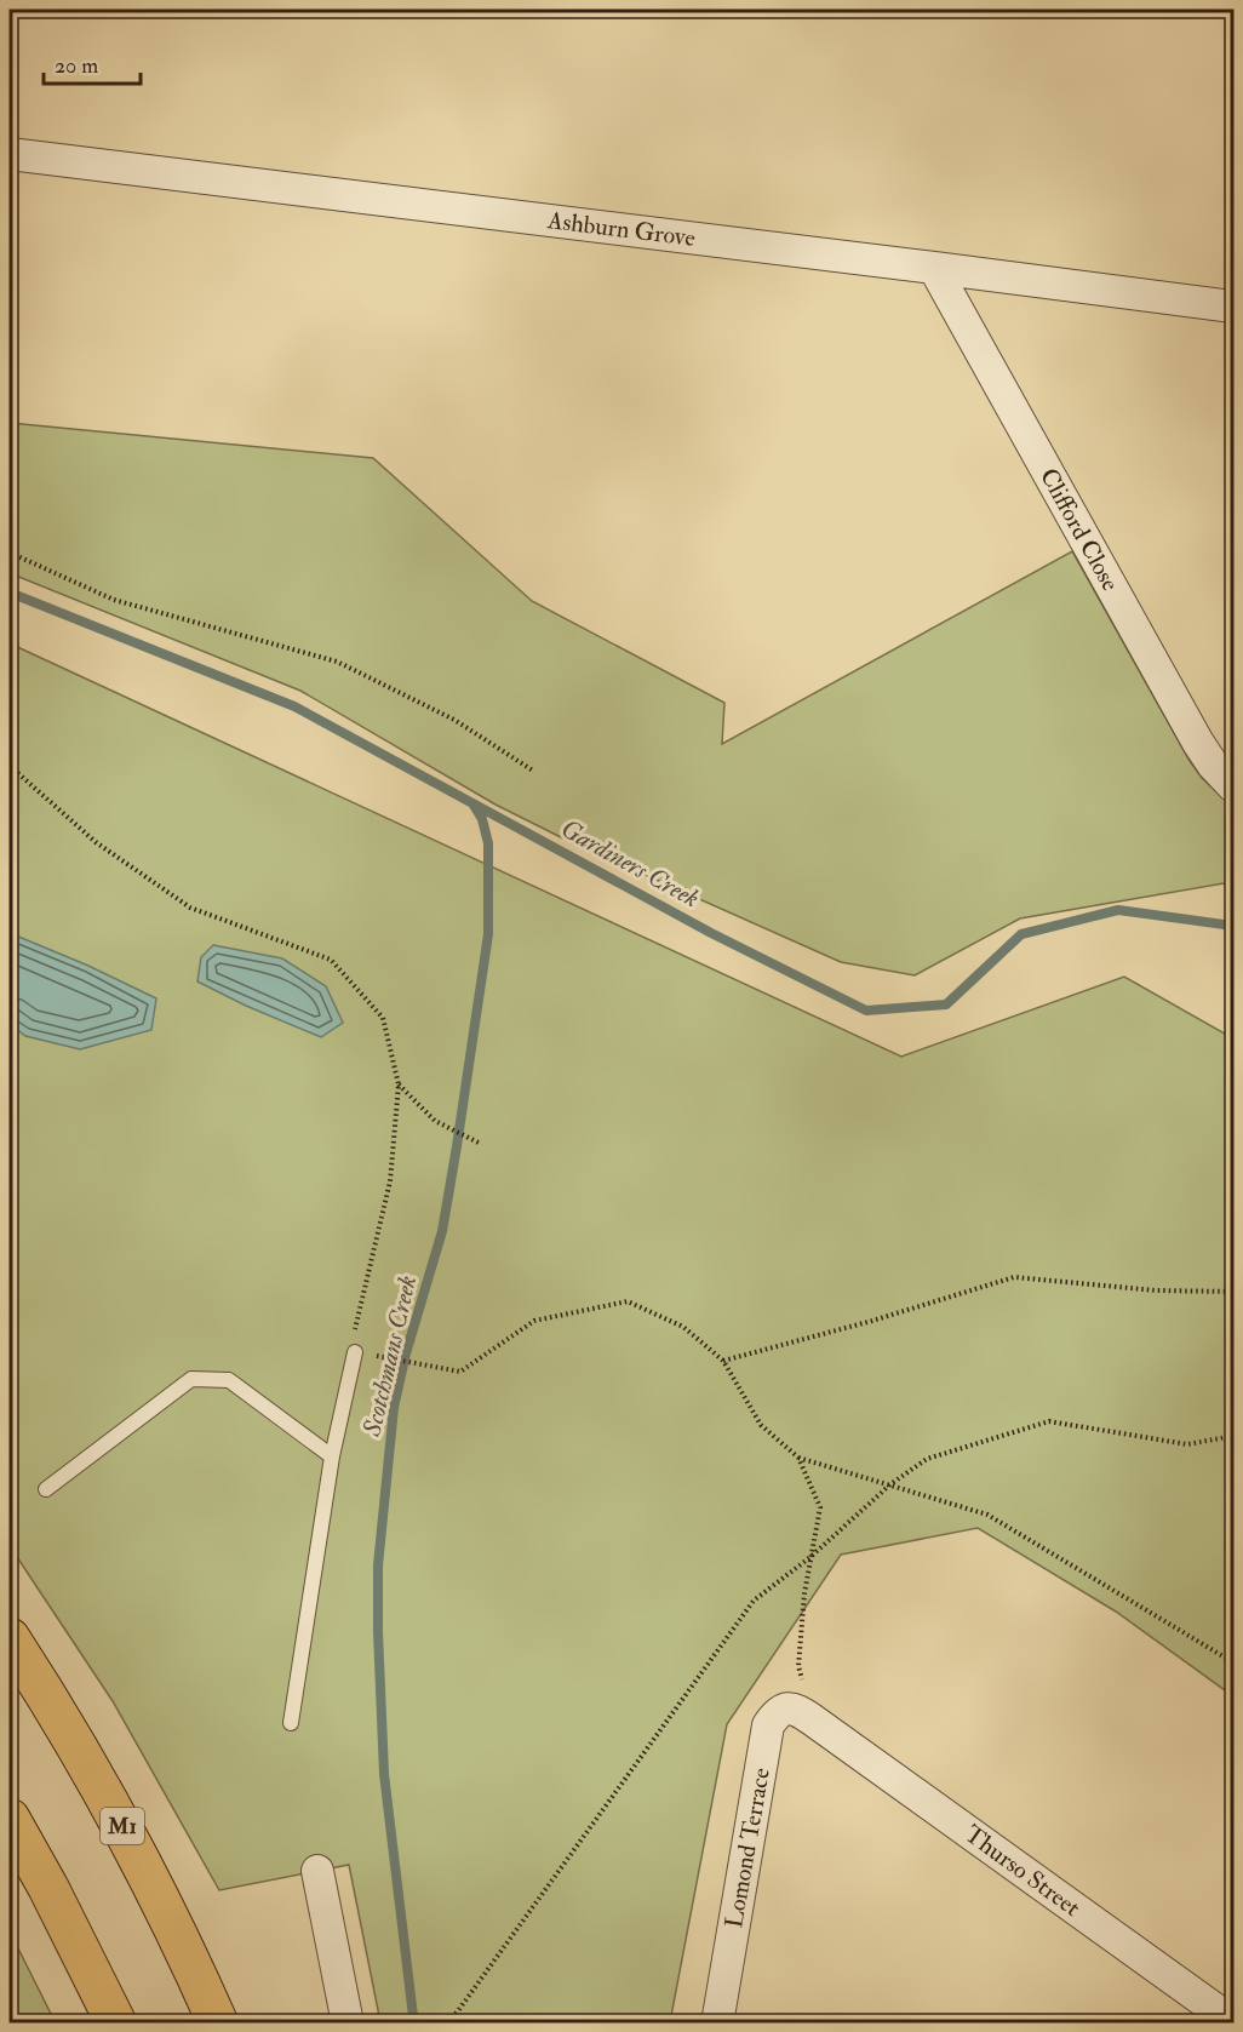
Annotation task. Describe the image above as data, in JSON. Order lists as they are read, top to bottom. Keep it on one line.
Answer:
{"streets":{"highway":["M1"],"street":["Ashburn Grove","Clifford Close","Lomond Terrace","Thurso Street"]},"crossings":[["Ashburn Grove","Clifford Close"],["Lomond Terrace","Thurso Street"]],"water":["Gardiners Creek","Scotchmans Creek"],"scale_bar":"20 m"}
